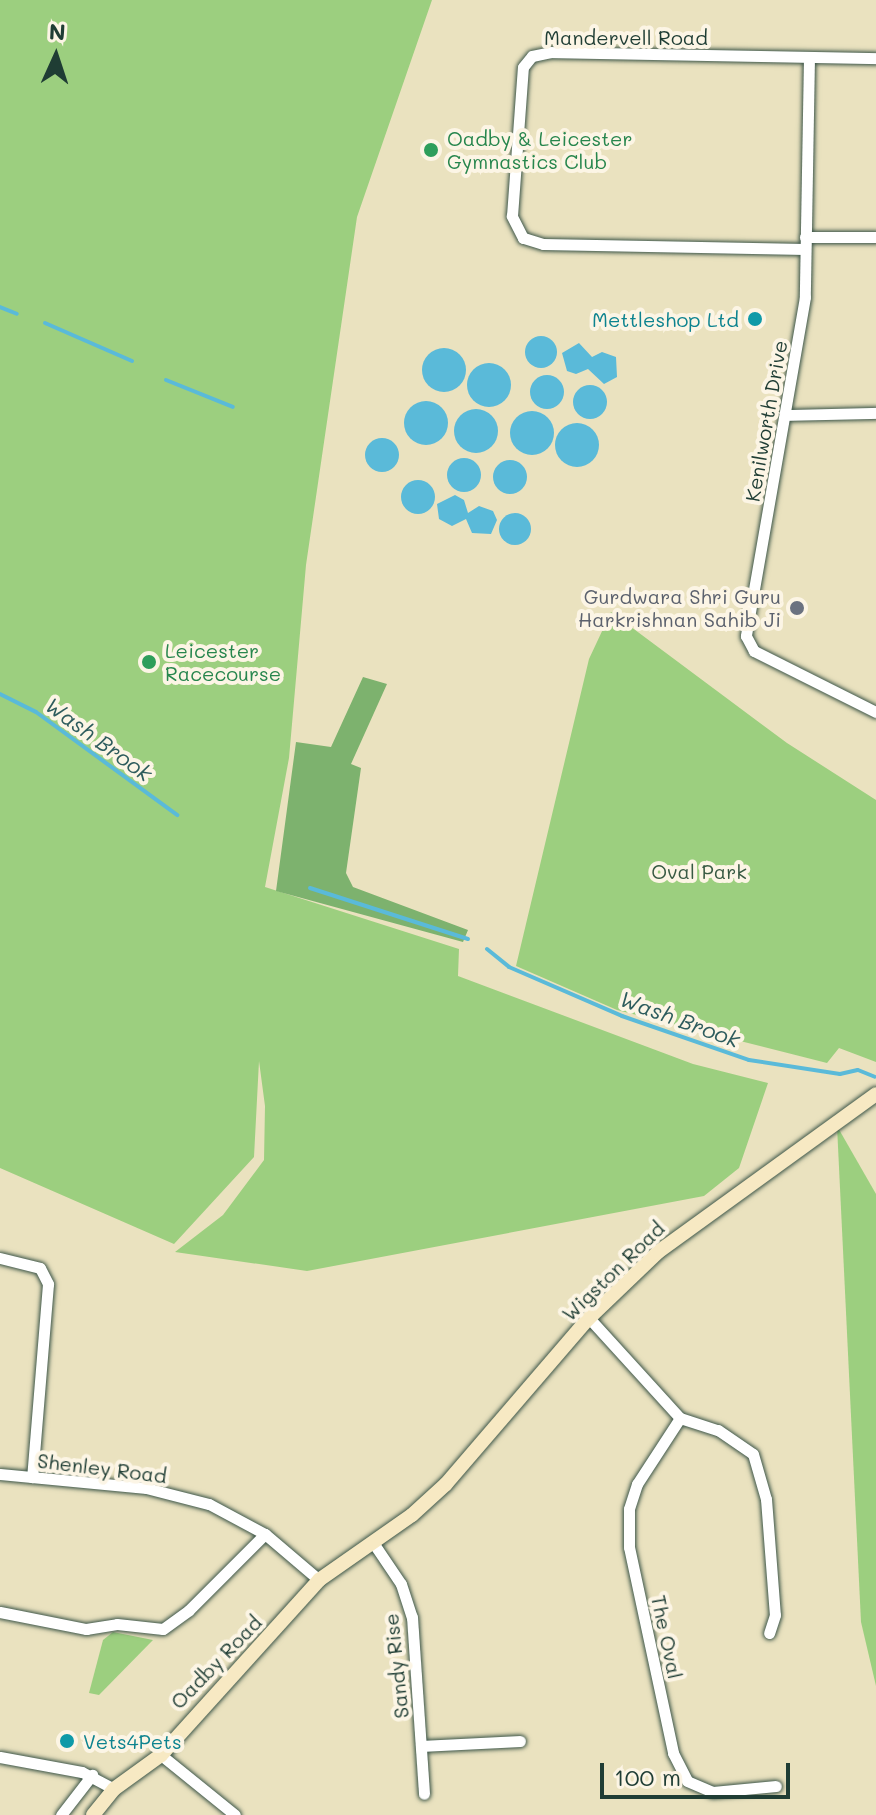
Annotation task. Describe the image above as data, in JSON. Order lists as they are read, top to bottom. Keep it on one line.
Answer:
{"streets":{"main road":["Wigston Road","Oadby Road"],"street":["Mandervell Road","Kenilworth Drive","Shenley Road","The Oval","Sandy Rise"]},"crossings":[["Mandervell Road","Kenilworth Drive"],["Wigston Road","Oadby Road"],["Wigston Road","Sandy Rise"],["Shenley Road","Oadby Road"],["Oadby Road","Sandy Rise"]],"water":["Wash Brook"],"parks":["Oval Park"],"places":["Oadby & Leicester Gymnastics Club","Mettleshop Ltd","Gurdwara Shri Guru Harkrishnan Sahib Ji","Leicester Racecourse","Vets4Pets"],"scale_bar":"100 m","north":"top"}
